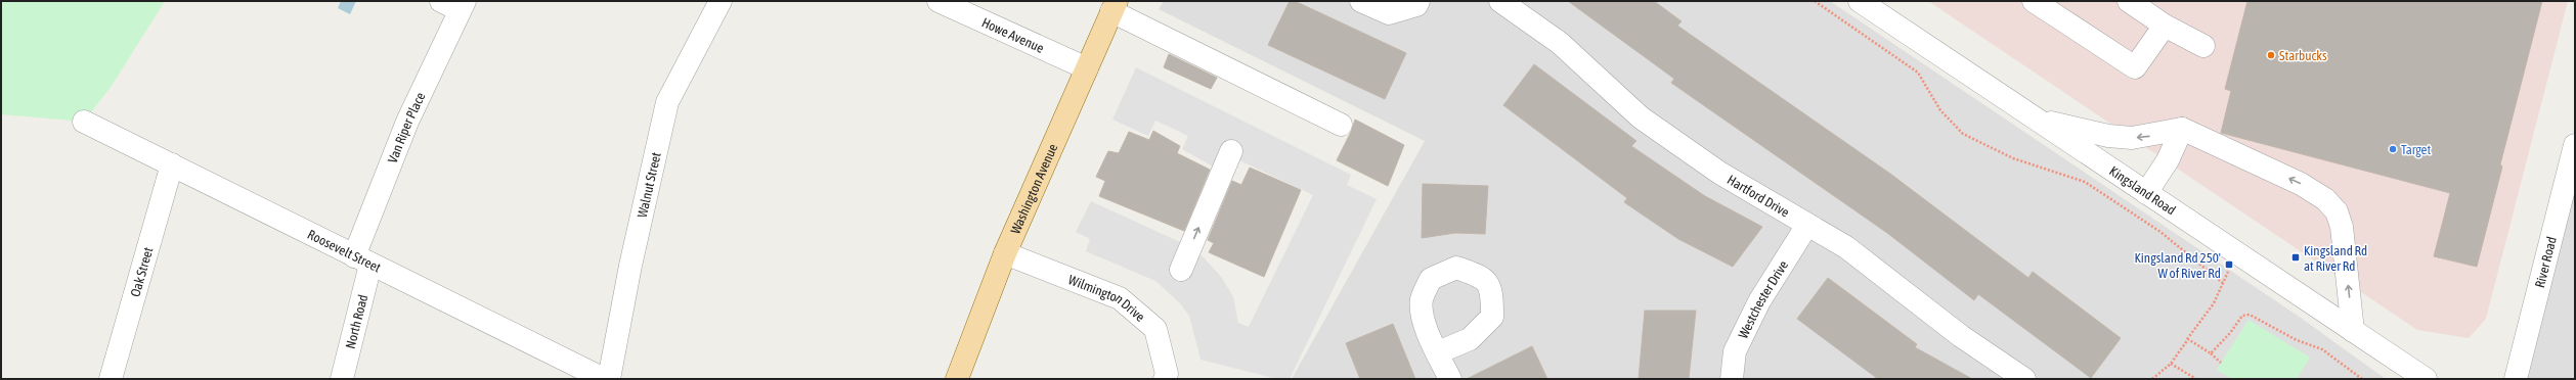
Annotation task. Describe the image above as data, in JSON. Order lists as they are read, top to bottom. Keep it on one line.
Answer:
{"streets":{"main road":["Washington Avenue"],"street":["Howe Avenue","Van Riper Place","Walnut Street","Kingsland Road","Hartford Drive","Roosevelt Street","River Road","Oak Street","Wilmington Drive","Westchester Drive","North Road"]},"crossings":[["Howe Avenue","Washington Avenue"],["Van Riper Place","Roosevelt Street"],["Van Riper Place","North Road"],["Washington Avenue","Wilmington Drive"],["Hartford Drive","Westchester Drive"],["Roosevelt Street","Oak Street"],["Roosevelt Street","North Road"]],"places":{"other":["Starbucks","Target"],"transit":["Kingsland Rd at River Rd","Kingsland Rd 250' W of River Rd"]}}
